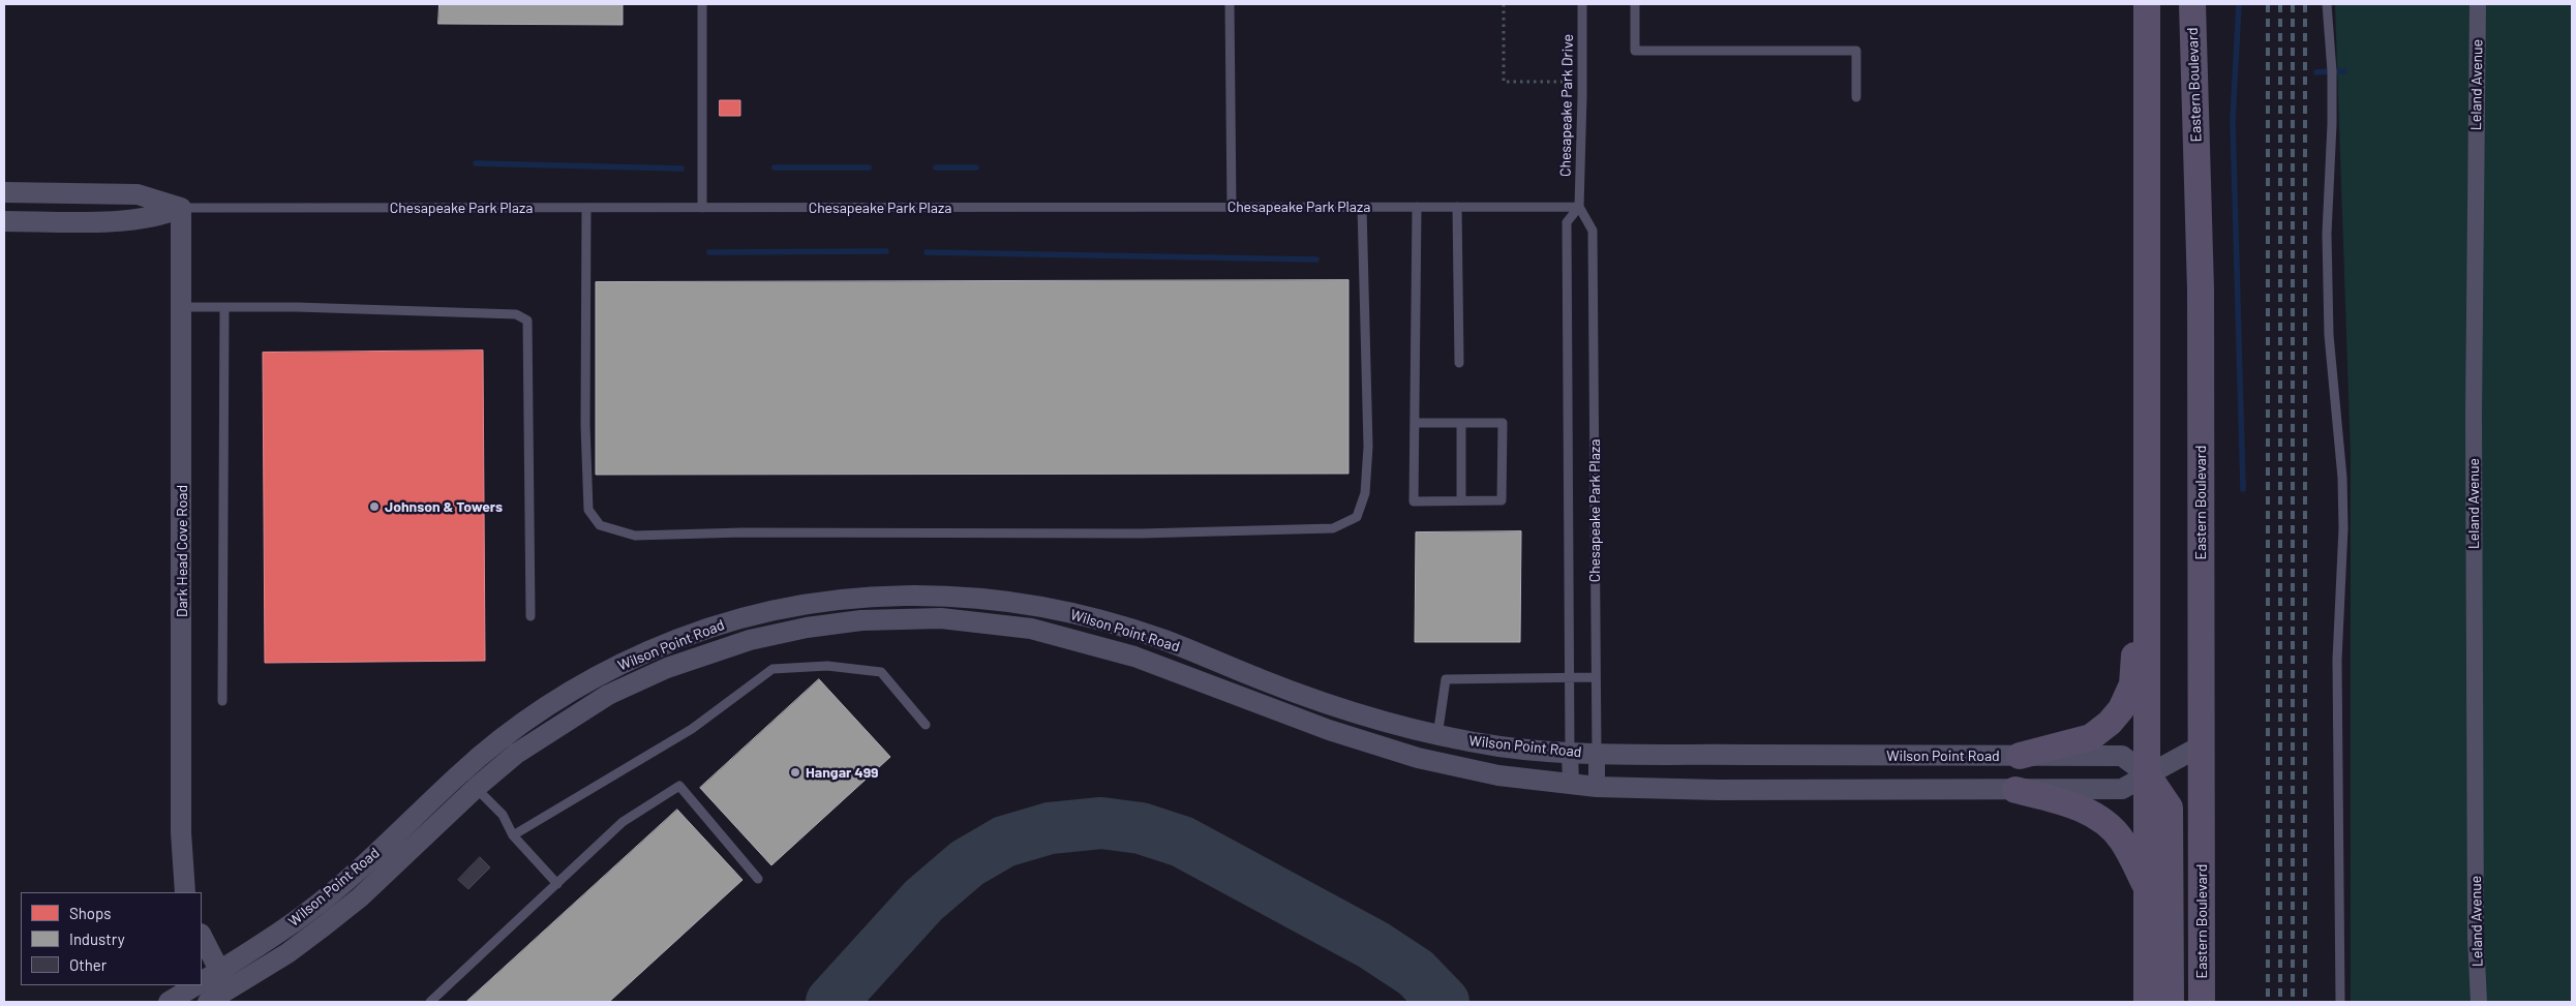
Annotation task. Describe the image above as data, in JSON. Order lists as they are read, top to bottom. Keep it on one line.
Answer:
{"streets":{"main road":["Eastern Boulevard"],"street":["Leland Avenue","Chesapeake Park Plaza","Dark Head Cove Road","Wilson Point Road"],"lane":["Chesapeake Park Drive"]},"crossings":[["Eastern Boulevard","Wilson Point Road"],["Chesapeake Park Drive","Chesapeake Park Plaza"],["Chesapeake Park Plaza","Dark Head Cove Road"],["Chesapeake Park Plaza","Wilson Point Road"]],"places":["Johnson & Towers","Hangar 499"],"legend":["Shops","Industry","Other"]}
